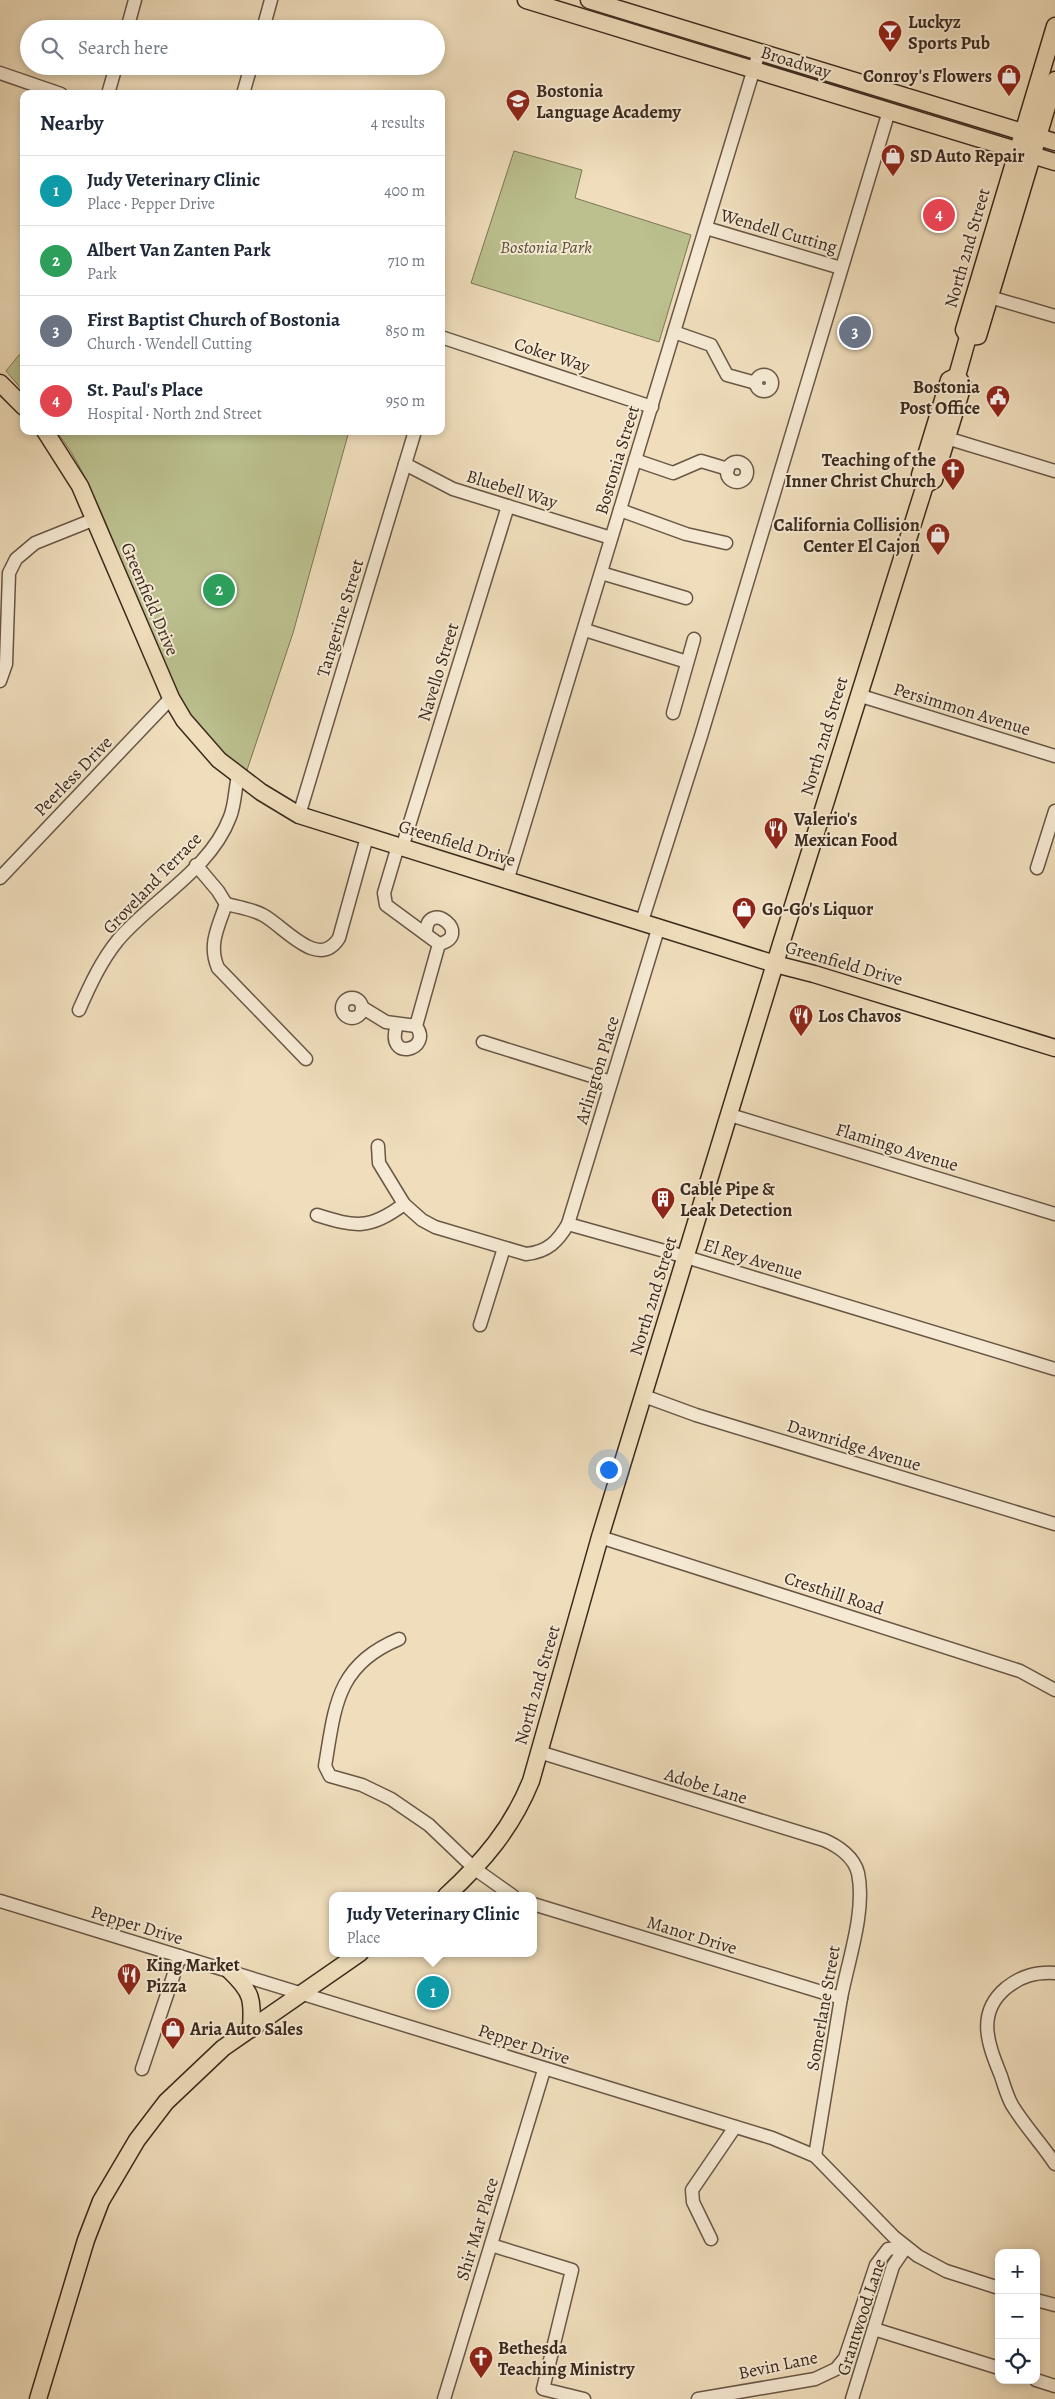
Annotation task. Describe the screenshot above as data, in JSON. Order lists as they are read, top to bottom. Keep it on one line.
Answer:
{"streets":{"main road":["Broadway","North 2nd Street","Greenfield Drive"],"street":["Wendell Cutting","Coker Way","Bostonia Street","Bluebell Way","Tangerine Street","Navello Street","Persimmon Avenue","Peerless Drive","Groveland Terrace","Arlington Place","Flamingo Avenue","El Rey Avenue","Dawnridge Avenue","Cresthill Road","Adobe Lane","Pepper Drive","Manor Drive","Somerlane Street","Shir Mar Place","Grantwood Lane","Bevin Lane"]},"crossings":[["Broadway","North 2nd Street"],["Broadway","Bostonia Street"],["Wendell Cutting","Bostonia Street"],["North 2nd Street","Greenfield Drive"],["North 2nd Street","Persimmon Avenue"],["North 2nd Street","Flamingo Avenue"],["North 2nd Street","El Rey Avenue"],["North 2nd Street","Dawnridge Avenue"],["North 2nd Street","Cresthill Road"],["North 2nd Street","Adobe Lane"],["Coker Way","Bostonia Street"],["Bostonia Street","Bluebell Way"],["Bostonia Street","Greenfield Drive"],["Bluebell Way","Tangerine Street"],["Bluebell Way","Navello Street"],["Greenfield Drive","Tangerine Street"],["Greenfield Drive","Navello Street"],["Greenfield Drive","Peerless Drive"],["Greenfield Drive","Groveland Terrace"],["Greenfield Drive","Arlington Place"],["Arlington Place","El Rey Avenue"],["Adobe Lane","Somerlane Street"],["Pepper Drive","Somerlane Street"],["Pepper Drive","Shir Mar Place"],["Pepper Drive","Grantwood Lane"],["Pepper Drive","Bevin Lane"],["Manor Drive","Somerlane Street"],["Grantwood Lane","Bevin Lane"]],"parks":["Bostonia Park"],"places":{"bar":["Luckyz Sports Pub"],"shop":["Conroy's Flowers","SD Auto Repair","California Collision Center El Cajon","Go-Go's Liquor","Aria Auto Sales"],"school or university":["Bostonia Language Academy"],"public building":["Bostonia Post Office"],"church":["Teaching of the Inner Christ Church","Bethesda Teaching Ministry"],"restaurant":["Valerio's Mexican Food","Los Chavos","King Market Pizza"],"building":["Cable Pipe & Leak Detection"]},"page":{"search":"Search here","heading":["Nearby","4 results"],"list":[{"mark":"1","name":"Judy Veterinary Clinic","note":"Place · Pepper Drive","value":"400 m"},{"mark":"2","name":"Albert Van Zanten Park","note":"Park","value":"710 m"},{"mark":"3","name":"First Baptist Church of Bostonia","note":"Church · Wendell Cutting","value":"850 m"},{"mark":"4","name":"St. Paul's Place","note":"Hospital · North 2nd Street","value":"950 m"}],"pins":["4","3","2","1"],"popup":["Judy Veterinary Clinic","Place"],"map_buttons":["+","−"]}}
